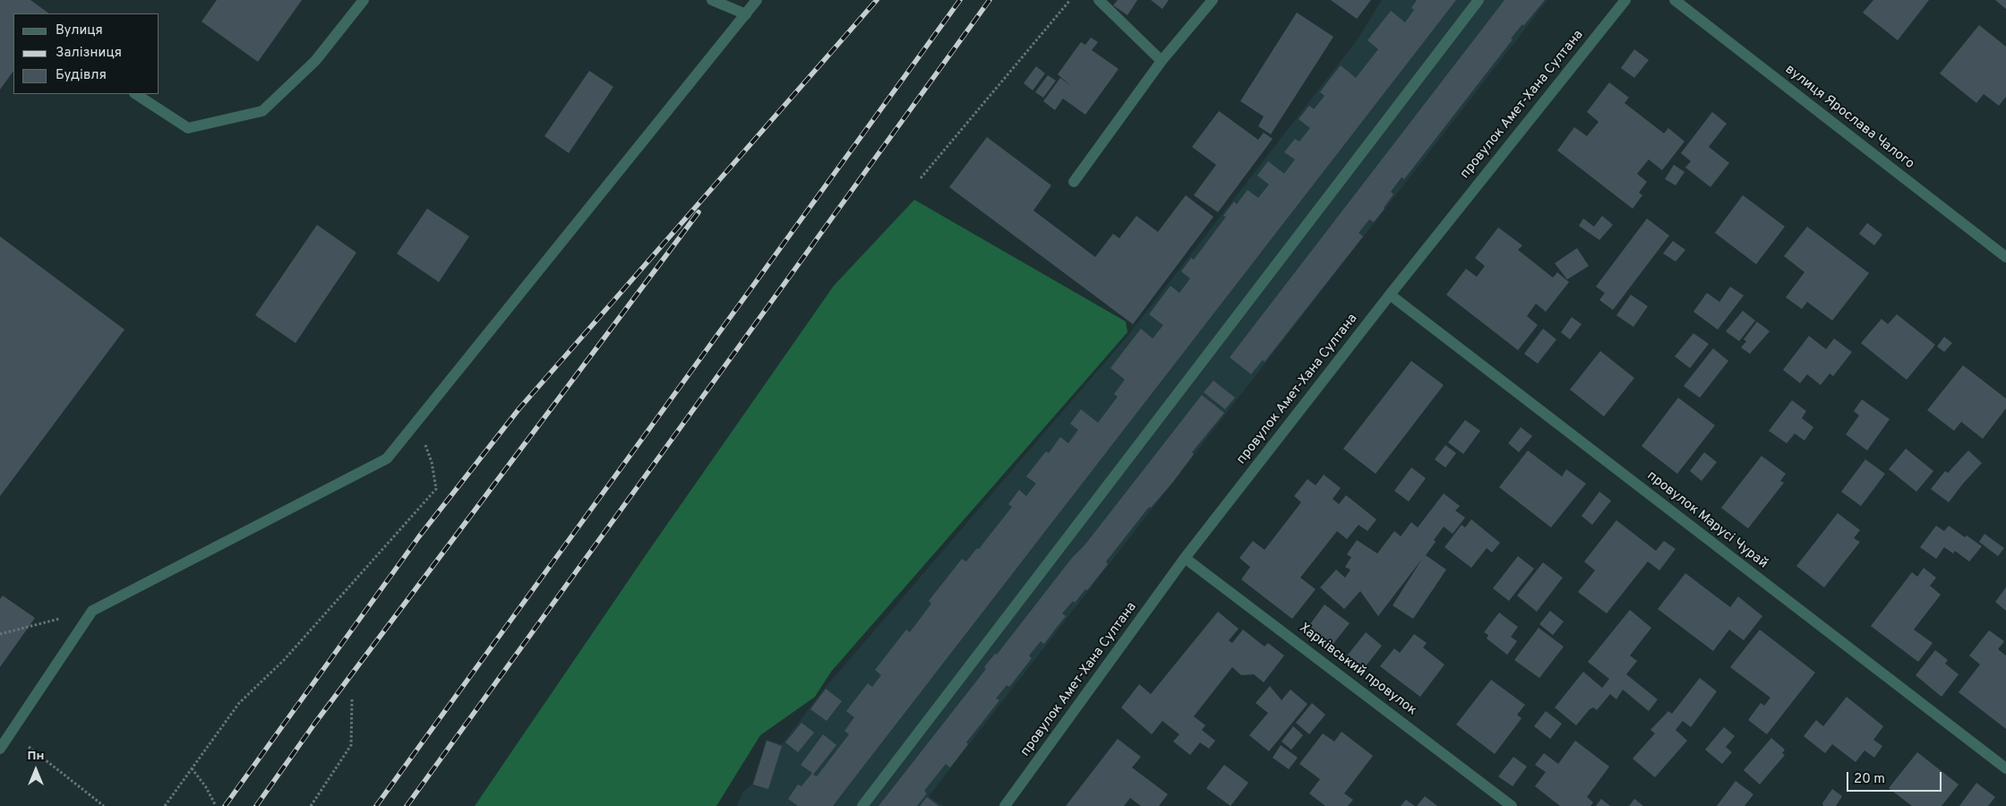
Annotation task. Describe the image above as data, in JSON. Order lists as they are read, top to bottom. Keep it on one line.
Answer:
{"streets":{"street":["провулок Амет-Хана Султана","вулиця Ярослава Чалого","провулок Марусі Чурай","Харківський провулок"]},"crossings":[["провулок Амет-Хана Султана","провулок Марусі Чурай"],["провулок Амет-Хана Султана","Харківський провулок"]],"legend":["Вулиця","Залізниця","Будівля"],"scale_bar":"20 m","north":"top"}
